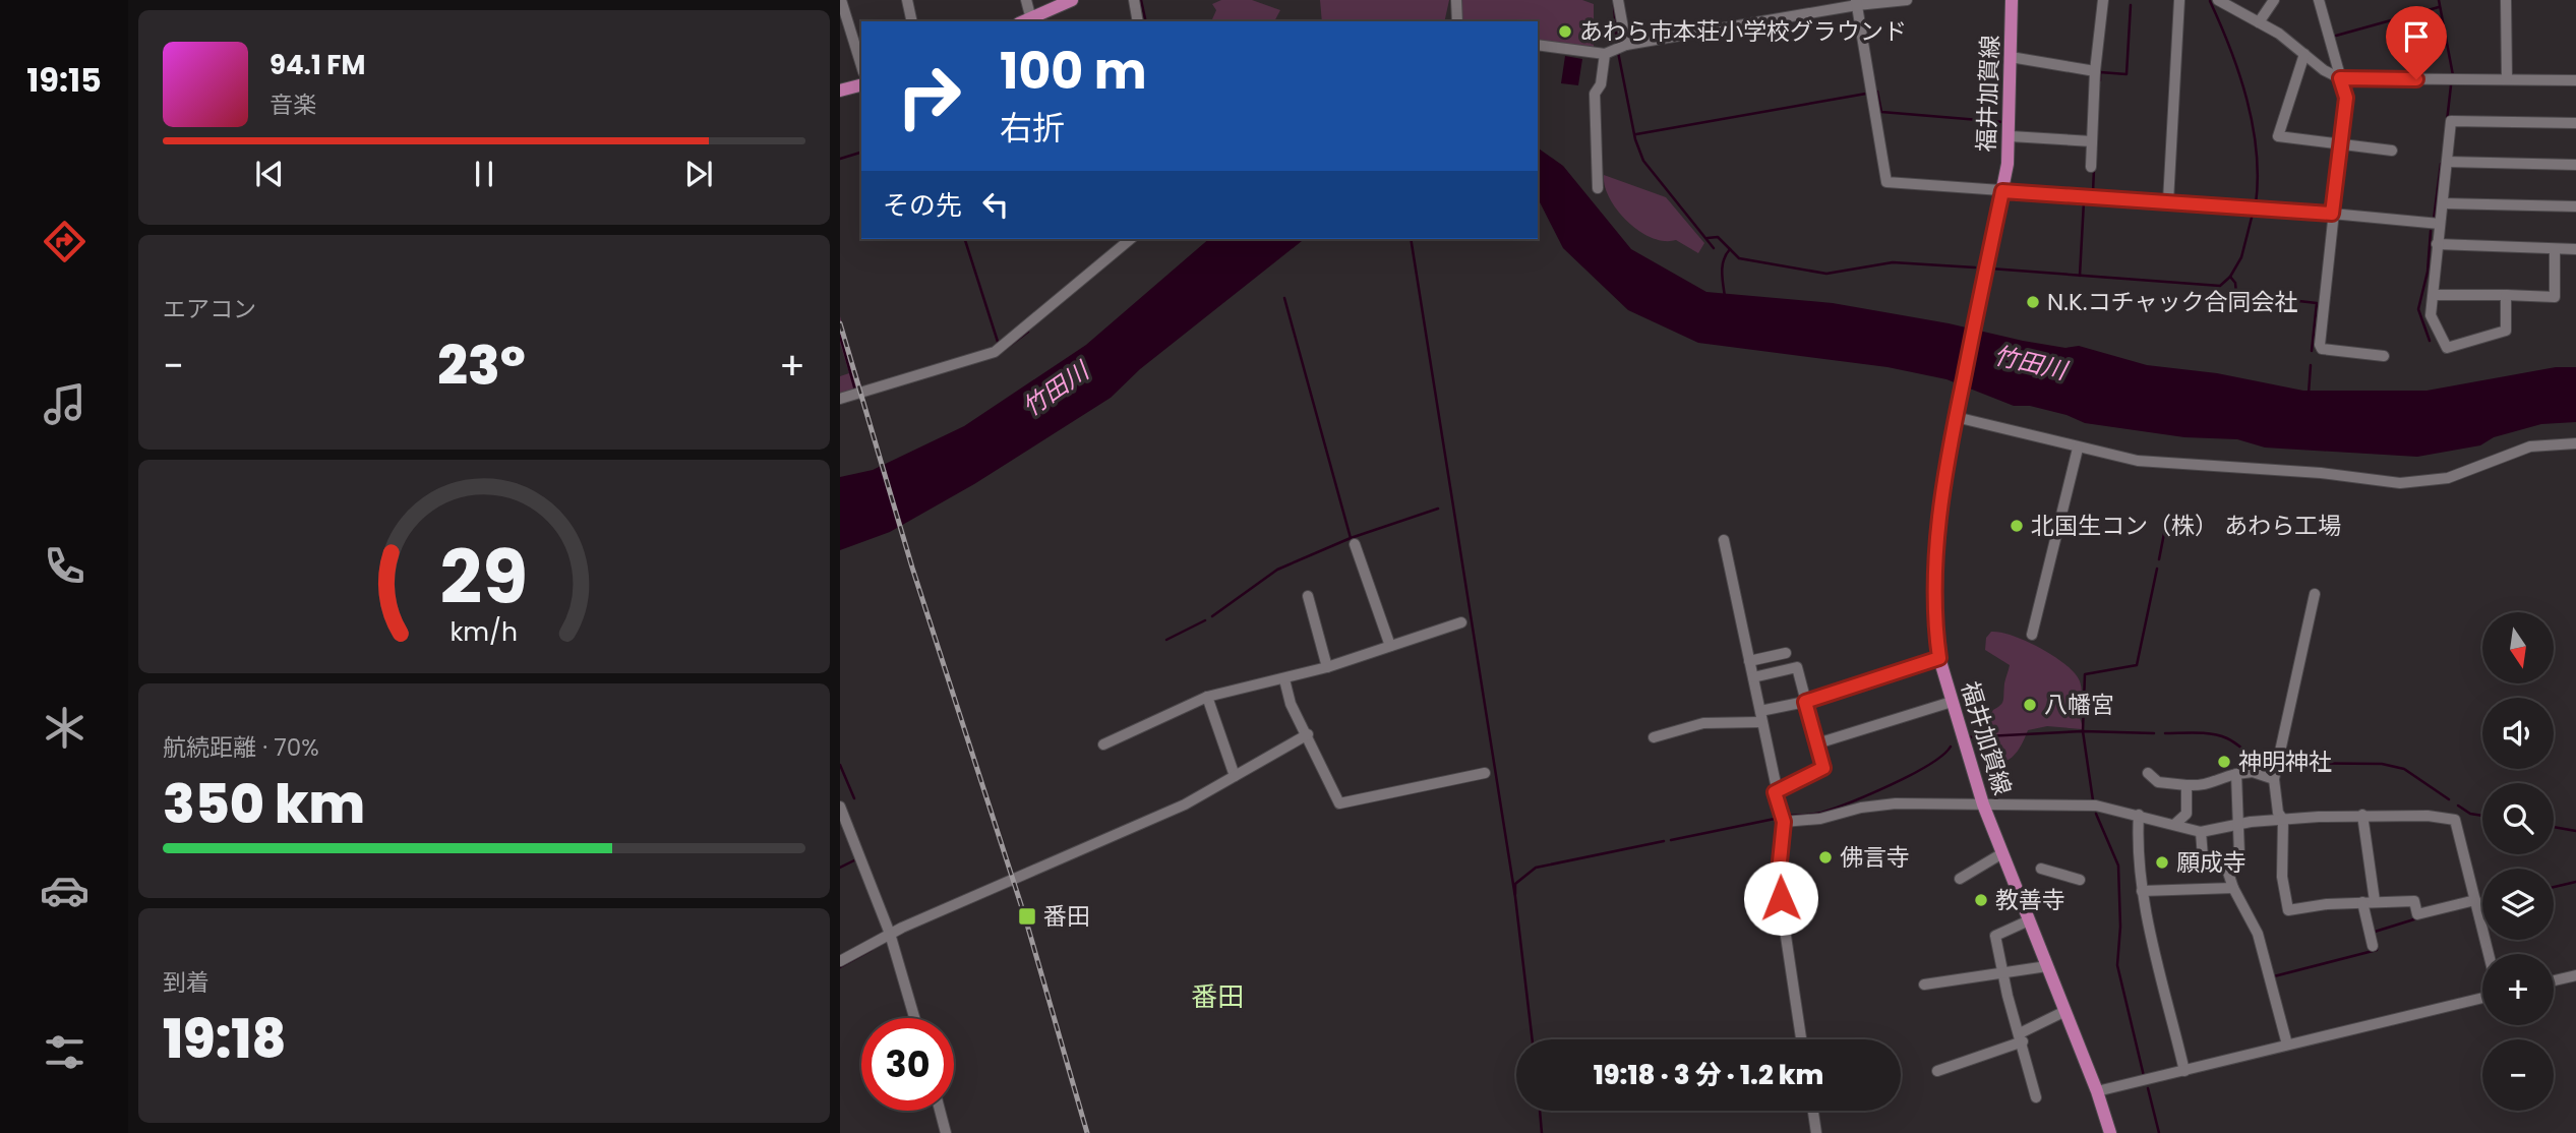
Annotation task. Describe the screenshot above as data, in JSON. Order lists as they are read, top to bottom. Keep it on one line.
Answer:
{"streets":{"main road":["福井加賀線"]},"districts":["番田"],"water":["竹田川"],"places":{"other":["あわら市本荘小学校グラウンド","N.K.コチャック合同会社","北国生コン（株） あわら工場","八幡宮","神明神社","佛言寺","願成寺","教善寺"],"transit":["番田"]},"north":"bottom","page":{"tabs":"19:15","turn":["100 m","右折"],"song":["94.1 FM","音楽"],"then":"その先","tile":["エアコン",["航続距離 · 70%","350 km"],["到着","19:18"]],"heat":["−","23°","+"],"map_buttons":["+","−"],"limit":"30","trip":"19:18 · 3 分 · 1.2 km","gauge":["29","km/h"]}}
